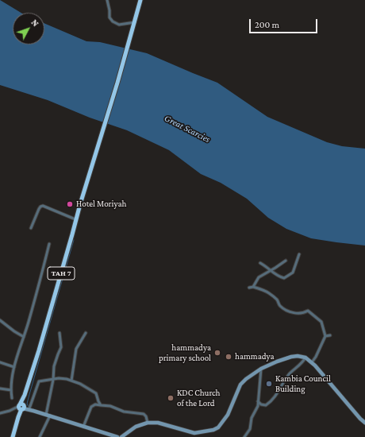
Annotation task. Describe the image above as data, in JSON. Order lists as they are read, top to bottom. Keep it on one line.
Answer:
{"streets":{"highway":["TAH 7"]},"water":["Great Scarcies"],"places":["Hotel Moriyah","hammadya primary school","hammadya","Kambia Council Building","KDC Church of the Lord"],"scale_bar":"200 m","north":"top right"}
